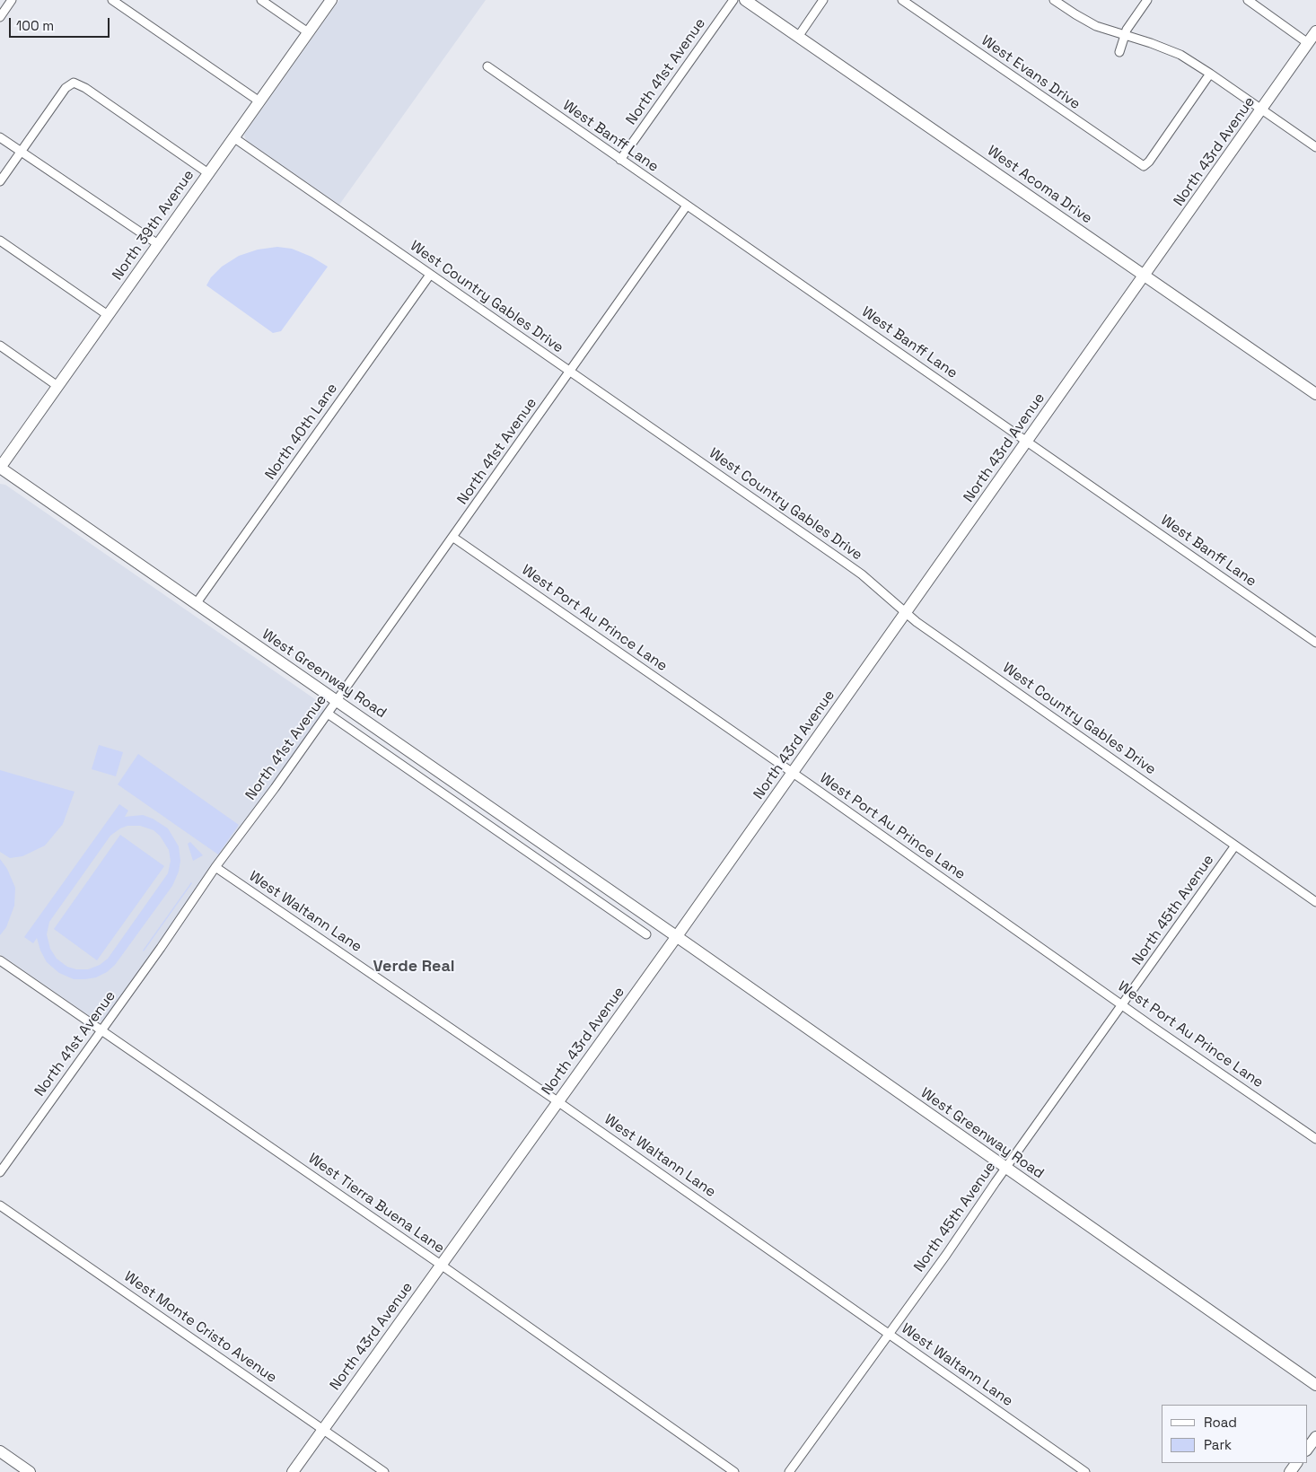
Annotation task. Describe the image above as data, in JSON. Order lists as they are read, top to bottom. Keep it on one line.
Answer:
{"streets":{"main road":["North 43rd Avenue","West Acoma Drive","North 39th Avenue","West Greenway Road"],"street":["North 41st Avenue","West Evans Drive","West Banff Lane","West Country Gables Drive","North 40th Lane","West Port Au Prince Lane","North 45th Avenue","West Waltann Lane","West Tierra Buena Lane","West Monte Cristo Avenue"]},"crossings":[["North 41st Avenue","West Banff Lane"],["North 41st Avenue","West Country Gables Drive"],["North 41st Avenue","West Port Au Prince Lane"],["North 41st Avenue","West Greenway Road"],["North 41st Avenue","West Waltann Lane"],["North 41st Avenue","West Tierra Buena Lane"],["West Banff Lane","North 43rd Avenue"],["North 43rd Avenue","West Acoma Drive"],["North 43rd Avenue","West Country Gables Drive"],["North 43rd Avenue","West Port Au Prince Lane"],["North 43rd Avenue","West Greenway Road"],["North 43rd Avenue","West Waltann Lane"],["North 43rd Avenue","West Tierra Buena Lane"],["North 43rd Avenue","West Monte Cristo Avenue"],["North 39th Avenue","West Country Gables Drive"],["North 39th Avenue","West Greenway Road"],["West Country Gables Drive","North 40th Lane"],["West Country Gables Drive","North 45th Avenue"],["North 40th Lane","West Greenway Road"],["West Port Au Prince Lane","North 45th Avenue"],["West Greenway Road","North 45th Avenue"],["North 45th Avenue","West Waltann Lane"]],"districts":["Verde Real"],"legend":["Road","Park"],"scale_bar":"100 m"}
